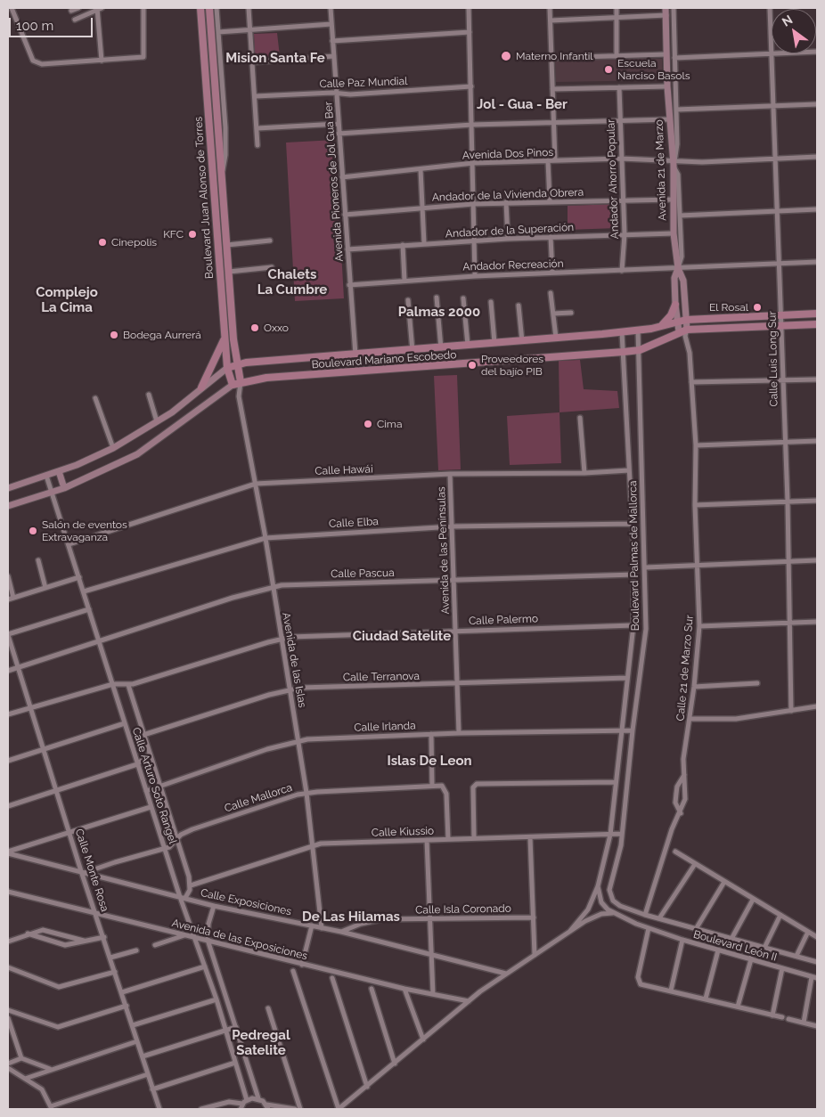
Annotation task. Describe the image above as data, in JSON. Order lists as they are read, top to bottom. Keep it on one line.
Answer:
{"streets":{"main road":["Boulevard Juan Alonso de Torres","Boulevard Mariano Escobedo"],"street":["Calle Paz Mundial","Avenida Dos Pinos","Avenida 21 de Marzo","Andador Ahorro Popular","Avenida Pioneros de Jol Gua Ber","Andador de la Vivienda Obrera","Andador de la Superación","Andador Recreación","Calle Luis Long Sur","Calle Hawái","Calle Elba","Avenida de las Penínsulas","Boulevard Palmas de Mallorca","Calle Pascua","Calle Palermo","Avenida de las Islas","Calle 21 de Marzo Sur","Calle Terranova","Calle Irlanda","Calle Arturo Soto Rangel","Calle Mallorca","Calle Kiussio","Calle Monte Rosa","Calle Exposiciones","Calle Isla Coronado","Avenida de las Exposiciones","Boulevard León II"]},"crossings":[["Calle Paz Mundial","Avenida Pioneros de Jol Gua Ber"],["Avenida Dos Pinos","Avenida 21 de Marzo"],["Avenida Dos Pinos","Andador Ahorro Popular"],["Avenida Dos Pinos","Avenida Pioneros de Jol Gua Ber"],["Avenida Dos Pinos","Calle Luis Long Sur"],["Avenida 21 de Marzo","Andador de la Vivienda Obrera"],["Avenida 21 de Marzo","Andador de la Superación"],["Avenida 21 de Marzo","Andador Recreación"],["Avenida 21 de Marzo","Boulevard Mariano Escobedo"],["Avenida 21 de Marzo","Calle 21 de Marzo Sur"],["Andador Ahorro Popular","Andador de la Vivienda Obrera"],["Andador Ahorro Popular","Andador de la Superación"],["Andador Ahorro Popular","Andador Recreación"],["Avenida Pioneros de Jol Gua Ber","Andador de la Vivienda Obrera"],["Avenida Pioneros de Jol Gua Ber","Andador de la Superación"],["Avenida Pioneros de Jol Gua Ber","Andador Recreación"],["Avenida Pioneros de Jol Gua Ber","Boulevard Mariano Escobedo"],["Boulevard Juan Alonso de Torres","Boulevard Mariano Escobedo"],["Boulevard Juan Alonso de Torres","Avenida de las Islas"],["Andador Recreación","Calle Luis Long Sur"],["Calle Luis Long Sur","Boulevard Mariano Escobedo"],["Boulevard Mariano Escobedo","Boulevard Palmas de Mallorca"],["Boulevard Mariano Escobedo","Avenida de las Islas"],["Boulevard Mariano Escobedo","Calle 21 de Marzo Sur"],["Boulevard Mariano Escobedo","Calle Arturo Soto Rangel"],["Calle Hawái","Avenida de las Penínsulas"],["Calle Hawái","Boulevard Palmas de Mallorca"],["Calle Hawái","Avenida de las Islas"],["Calle Hawái","Calle Arturo Soto Rangel"],["Calle Elba","Avenida de las Penínsulas"],["Calle Elba","Boulevard Palmas de Mallorca"],["Calle Elba","Avenida de las Islas"],["Calle Elba","Calle Arturo Soto Rangel"],["Avenida de las Penínsulas","Calle Pascua"],["Avenida de las Penínsulas","Calle Palermo"],["Avenida de las Penínsulas","Calle Terranova"],["Avenida de las Penínsulas","Calle Irlanda"],["Boulevard Palmas de Mallorca","Calle Pascua"],["Boulevard Palmas de Mallorca","Calle Palermo"],["Boulevard Palmas de Mallorca","Calle 21 de Marzo Sur"],["Boulevard Palmas de Mallorca","Calle Terranova"],["Boulevard Palmas de Mallorca","Calle Irlanda"],["Boulevard Palmas de Mallorca","Calle Kiussio"],["Calle Pascua","Avenida de las Islas"],["Calle Pascua","Calle Arturo Soto Rangel"],["Calle Palermo","Avenida de las Islas"],["Calle Palermo","Calle Arturo Soto Rangel"],["Avenida de las Islas","Calle Terranova"],["Avenida de las Islas","Calle Irlanda"],["Avenida de las Islas","Calle Mallorca"],["Avenida de las Islas","Calle Kiussio"],["Avenida de las Islas","Calle Exposiciones"],["Calle Irlanda","Calle Arturo Soto Rangel"],["Calle Arturo Soto Rangel","Calle Mallorca"],["Calle Arturo Soto Rangel","Calle Exposiciones"],["Calle Arturo Soto Rangel","Avenida de las Exposiciones"],["Calle Mallorca","Calle Kiussio"],["Calle Mallorca","Calle Monte Rosa"],["Calle Mallorca","Calle Exposiciones"],["Calle Monte Rosa","Calle Exposiciones"],["Calle Monte Rosa","Avenida de las Exposiciones"],["Calle Exposiciones","Calle Isla Coronado"]],"districts":["Mision Santa Fe","Jol - Gua - Ber","Chalets La Cumbre","Complejo La Cima","Palmas 2000","Ciudad Satelite","Islas De Leon","De Las Hilamas","Pedregal Satelite"],"places":["Materno Infantil","Escuela Narciso Basols","KFC","Cinepolis","El Rosal","Oxxo","Bodega Aurrerá","Proveedores del bajío PIB","Cima","Salón de eventos Extravaganza"],"scale_bar":"100 m","north":"top left"}
